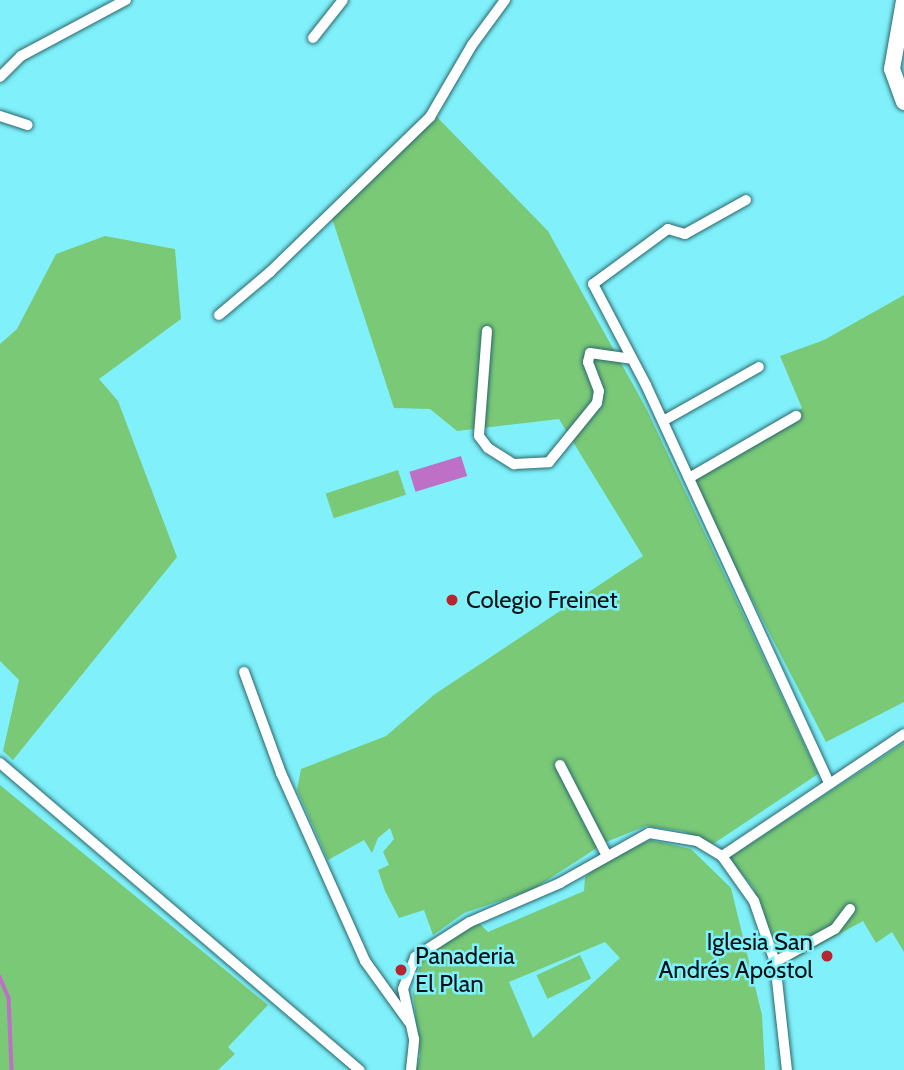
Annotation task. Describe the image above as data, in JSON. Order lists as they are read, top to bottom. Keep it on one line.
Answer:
{"places":["Colegio Freinet","Iglesia San Andrés Apóstol","Panaderia El Plan"]}
